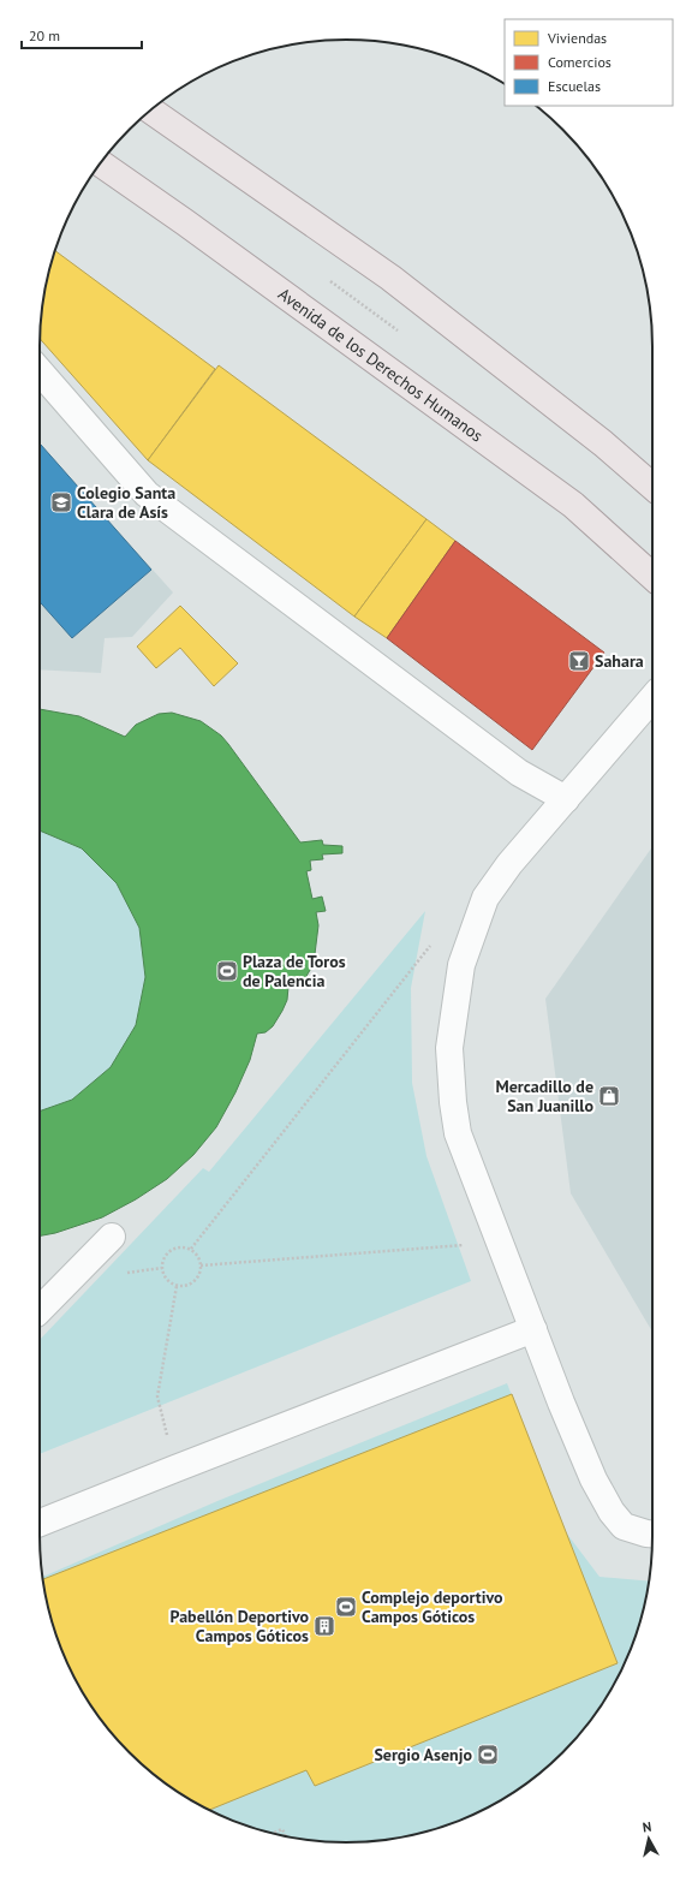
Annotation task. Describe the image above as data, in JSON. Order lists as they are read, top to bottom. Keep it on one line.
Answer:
{"streets":{"main road":["Avenida de los Derechos Humanos"]},"places":{"school or university":["Colegio Santa Clara de Asís"],"bar":["Sahara"],"sports":["Plaza de Toros de Palencia","Complejo deportivo Campos Góticos","Sergio Asenjo"],"shop":["Mercadillo de San Juanillo"],"building":["Pabellón Deportivo Campos Góticos"]},"legend":["Viviendas","Comercios","Escuelas"],"scale_bar":"20 m","north":"top"}
